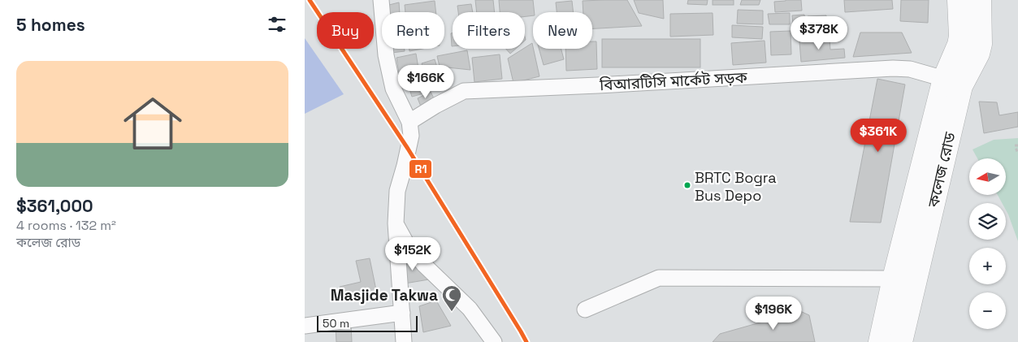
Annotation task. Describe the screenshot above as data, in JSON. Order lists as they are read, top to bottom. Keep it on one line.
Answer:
{"streets":{"highway":["কলেজ রোড"],"street":["বিআরটিসি মার্কেট সড়ক"]},"crossings":[["বিআরটিসি মার্কেট সড়ক","কলেজ রোড"]],"places":{"other":["BRTC Bogra Bus Depo"],"mosque":["Masjide Takwa"]},"lines":["transit line R1"],"scale_bar":"50 m","north":"left","page":{"heading":"5 homes","chip":["Buy","Rent","Filters","New"],"price":["$378K","$166K","$361K","$152K","$196K"],"list":[{"name":"$361,000","note":"4 rooms · 132 m² · কলেজ রোড"}],"map_buttons":["+","−"],"scale":"50 m"}}
